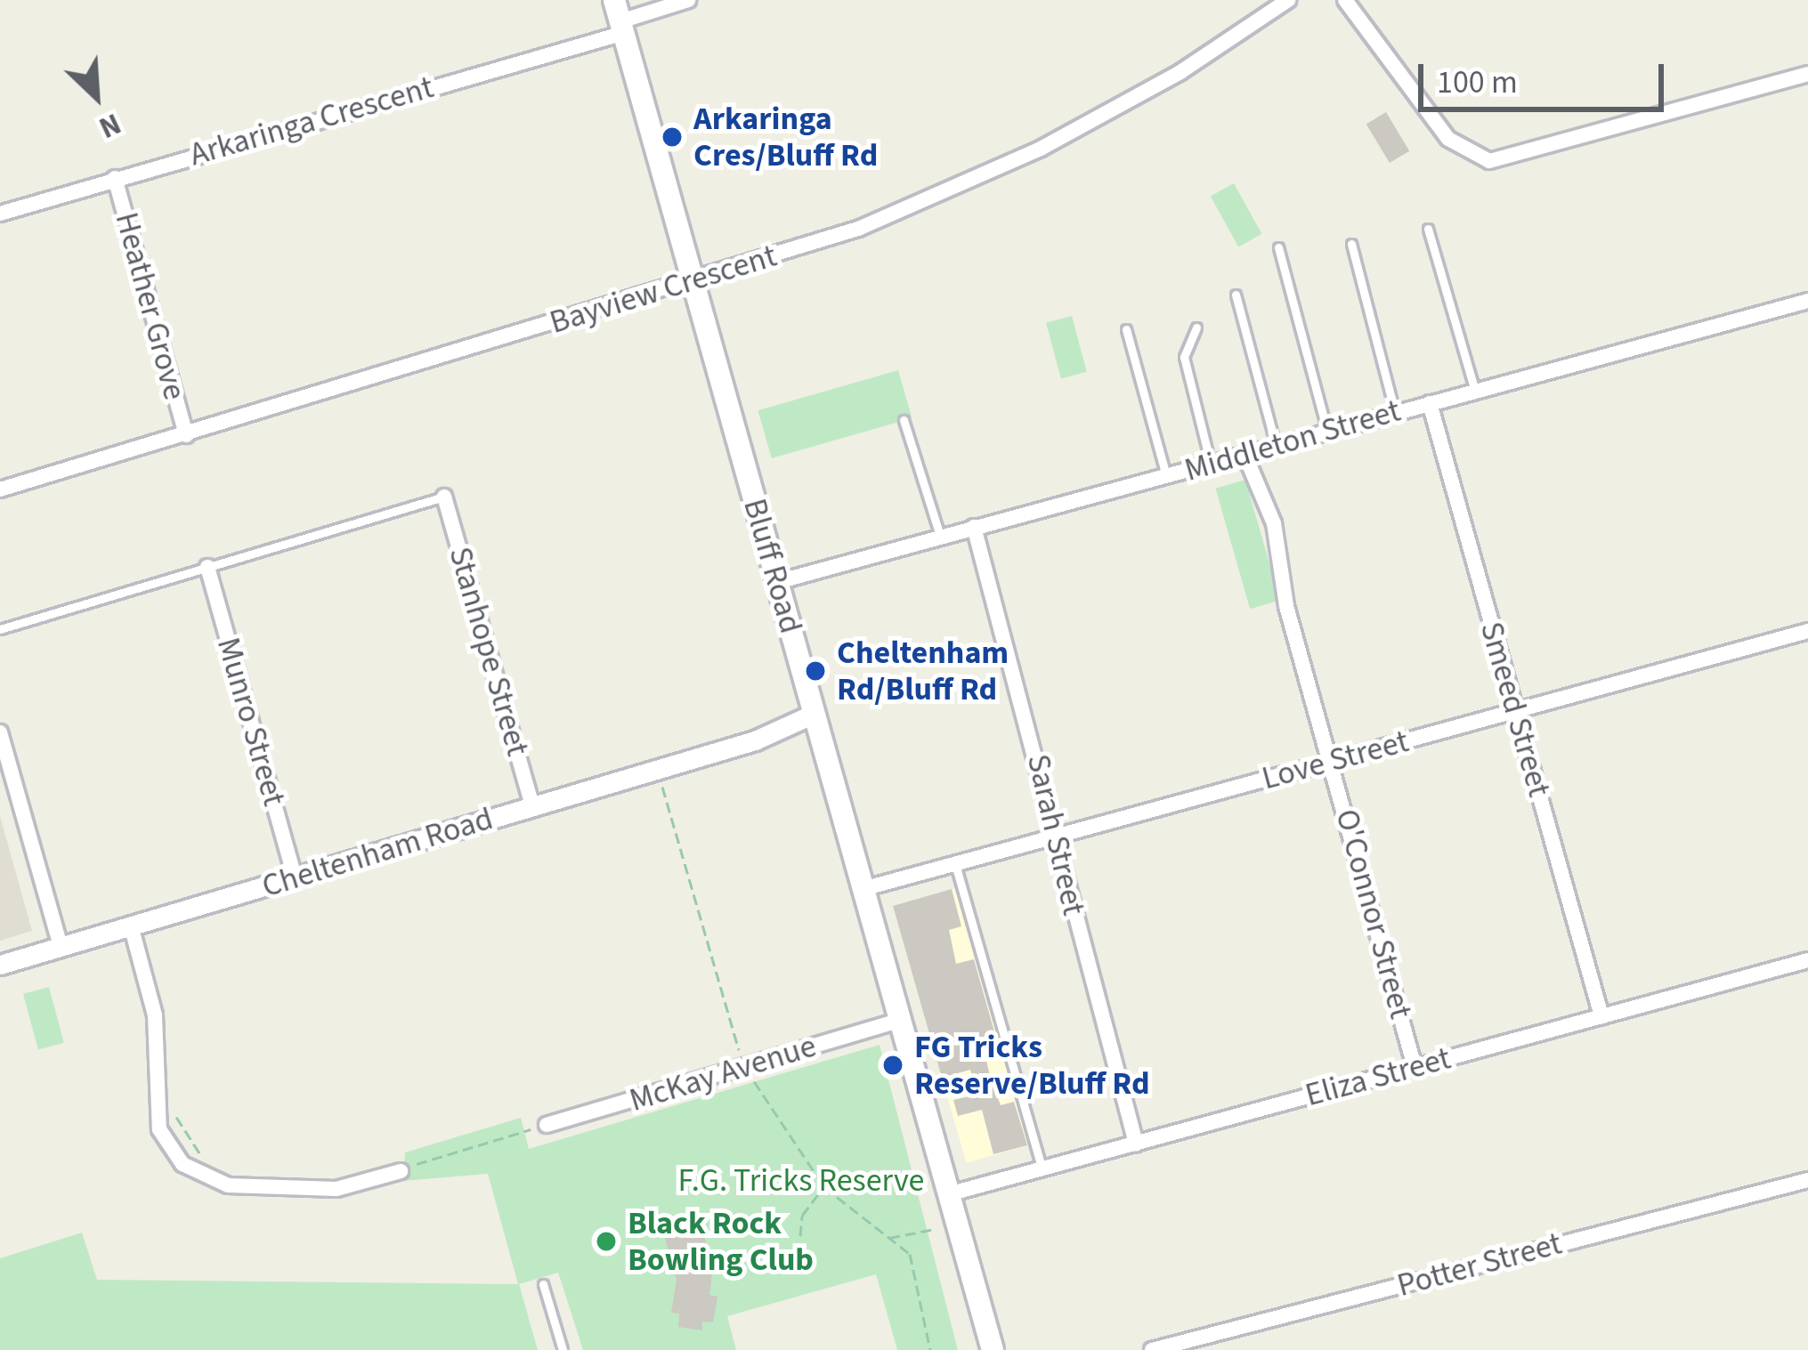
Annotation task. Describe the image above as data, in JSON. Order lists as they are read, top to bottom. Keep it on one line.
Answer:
{"streets":{"main road":["Bluff Road"],"street":["Arkaringa Crescent","Bayview Crescent","Heather Grove","Middleton Street","Stanhope Street","Smeed Street","Munro Street","Love Street","Sarah Street","Cheltenham Road","O'Connor Street","McKay Avenue","Eliza Street","Potter Street"]},"crossings":[["Arkaringa Crescent","Heather Grove"],["Arkaringa Crescent","Bluff Road"],["Bayview Crescent","Heather Grove"],["Bayview Crescent","Bluff Road"],["Middleton Street","Bluff Road"],["Middleton Street","Smeed Street"],["Middleton Street","Sarah Street"],["Middleton Street","O'Connor Street"],["Bluff Road","Love Street"],["Bluff Road","Cheltenham Road"],["Bluff Road","McKay Avenue"],["Bluff Road","Eliza Street"],["Stanhope Street","Cheltenham Road"],["Smeed Street","Love Street"],["Smeed Street","Eliza Street"],["Munro Street","Cheltenham Road"],["Love Street","Sarah Street"],["Love Street","O'Connor Street"],["Sarah Street","Eliza Street"],["O'Connor Street","Eliza Street"]],"parks":["F.G. Tricks Reserve"],"places":["Arkaringa Cres/Bluff Rd","Cheltenham Rd/Bluff Rd","FG Tricks Reserve/Bluff Rd","Black Rock Bowling Club"],"scale_bar":"100 m","north":"bottom right"}
